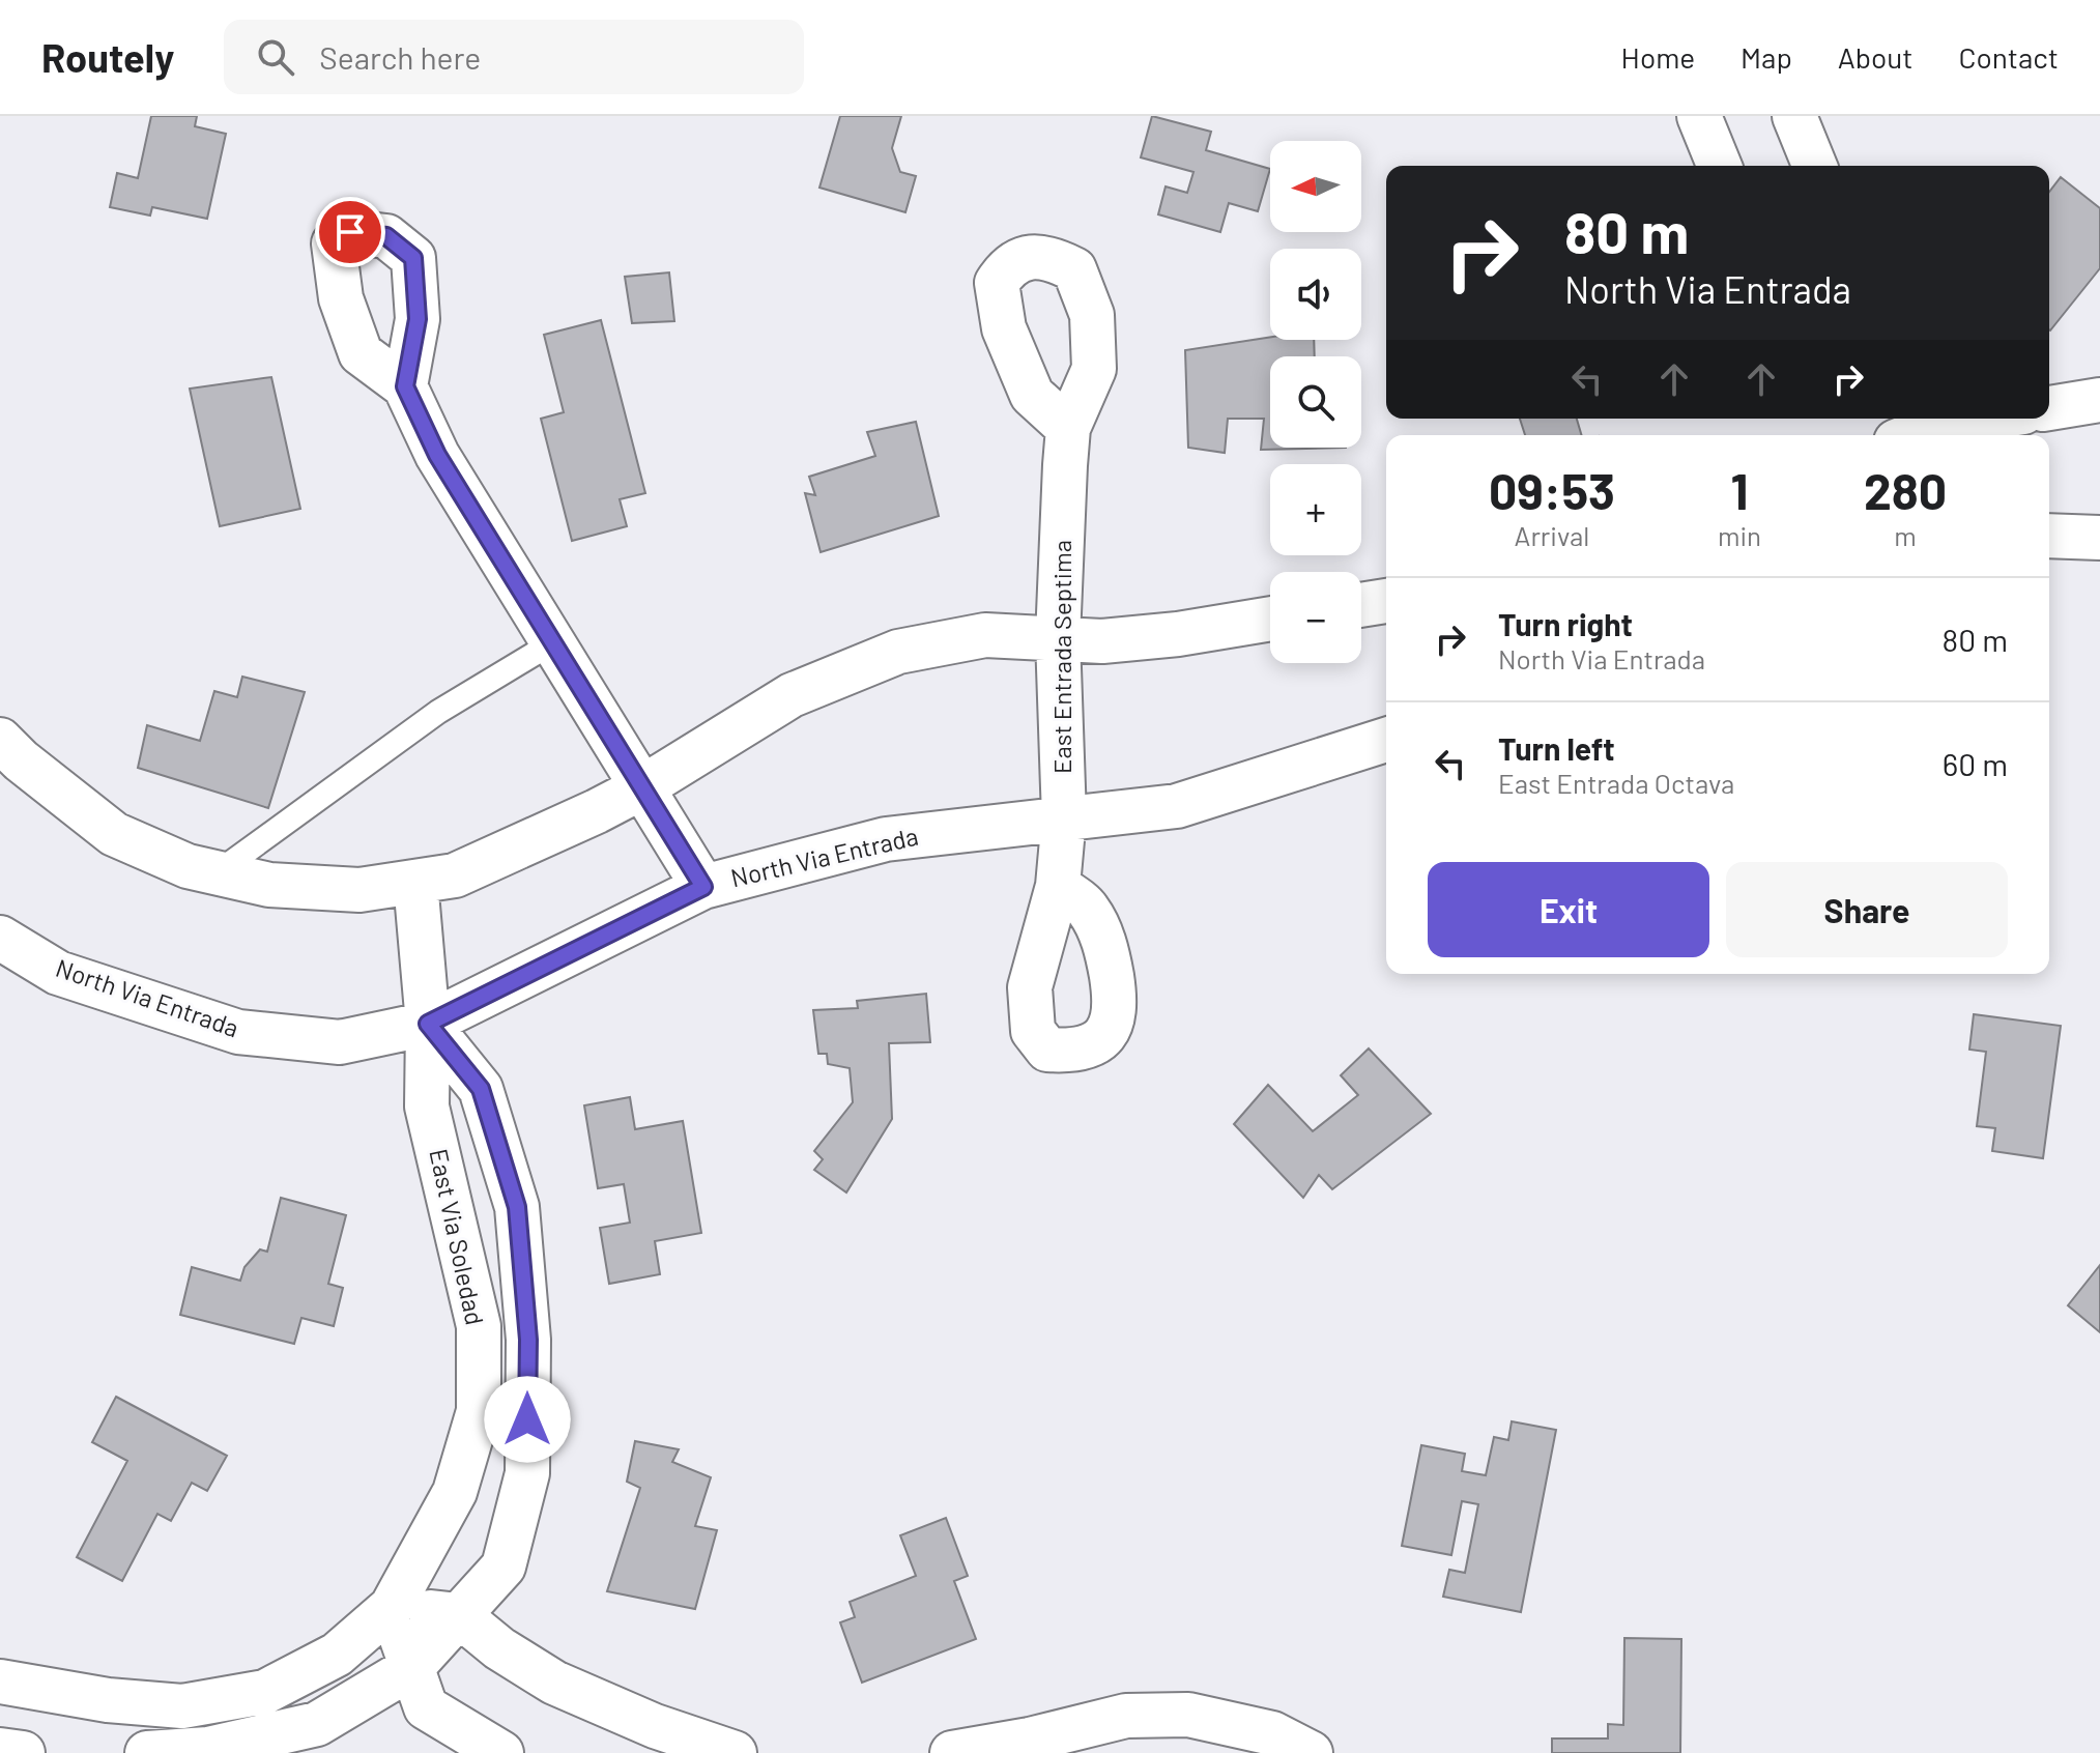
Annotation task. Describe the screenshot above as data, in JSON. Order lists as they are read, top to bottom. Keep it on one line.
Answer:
{"streets":{"street":["East Entrada Septima","North Via Entrada","East Via Soledad"]},"crossings":[["East Entrada Septima","North Via Entrada"],["North Via Entrada","East Via Soledad"]],"north":"left","page":{"header":"Routely","search":"Search here","nav":["Home","Map","About","Contact"],"map_buttons":["+","−"],"turn":["80 m","North Via Entrada"],"eta":["09:53","Arrival","1","min","280","m"],"list":[{"name":"Turn right","note":"North Via Entrada","value":"80 m"},{"name":"Turn left","note":"East Entrada Octava","value":"60 m"}],"buttons":["Exit","Share"]}}
